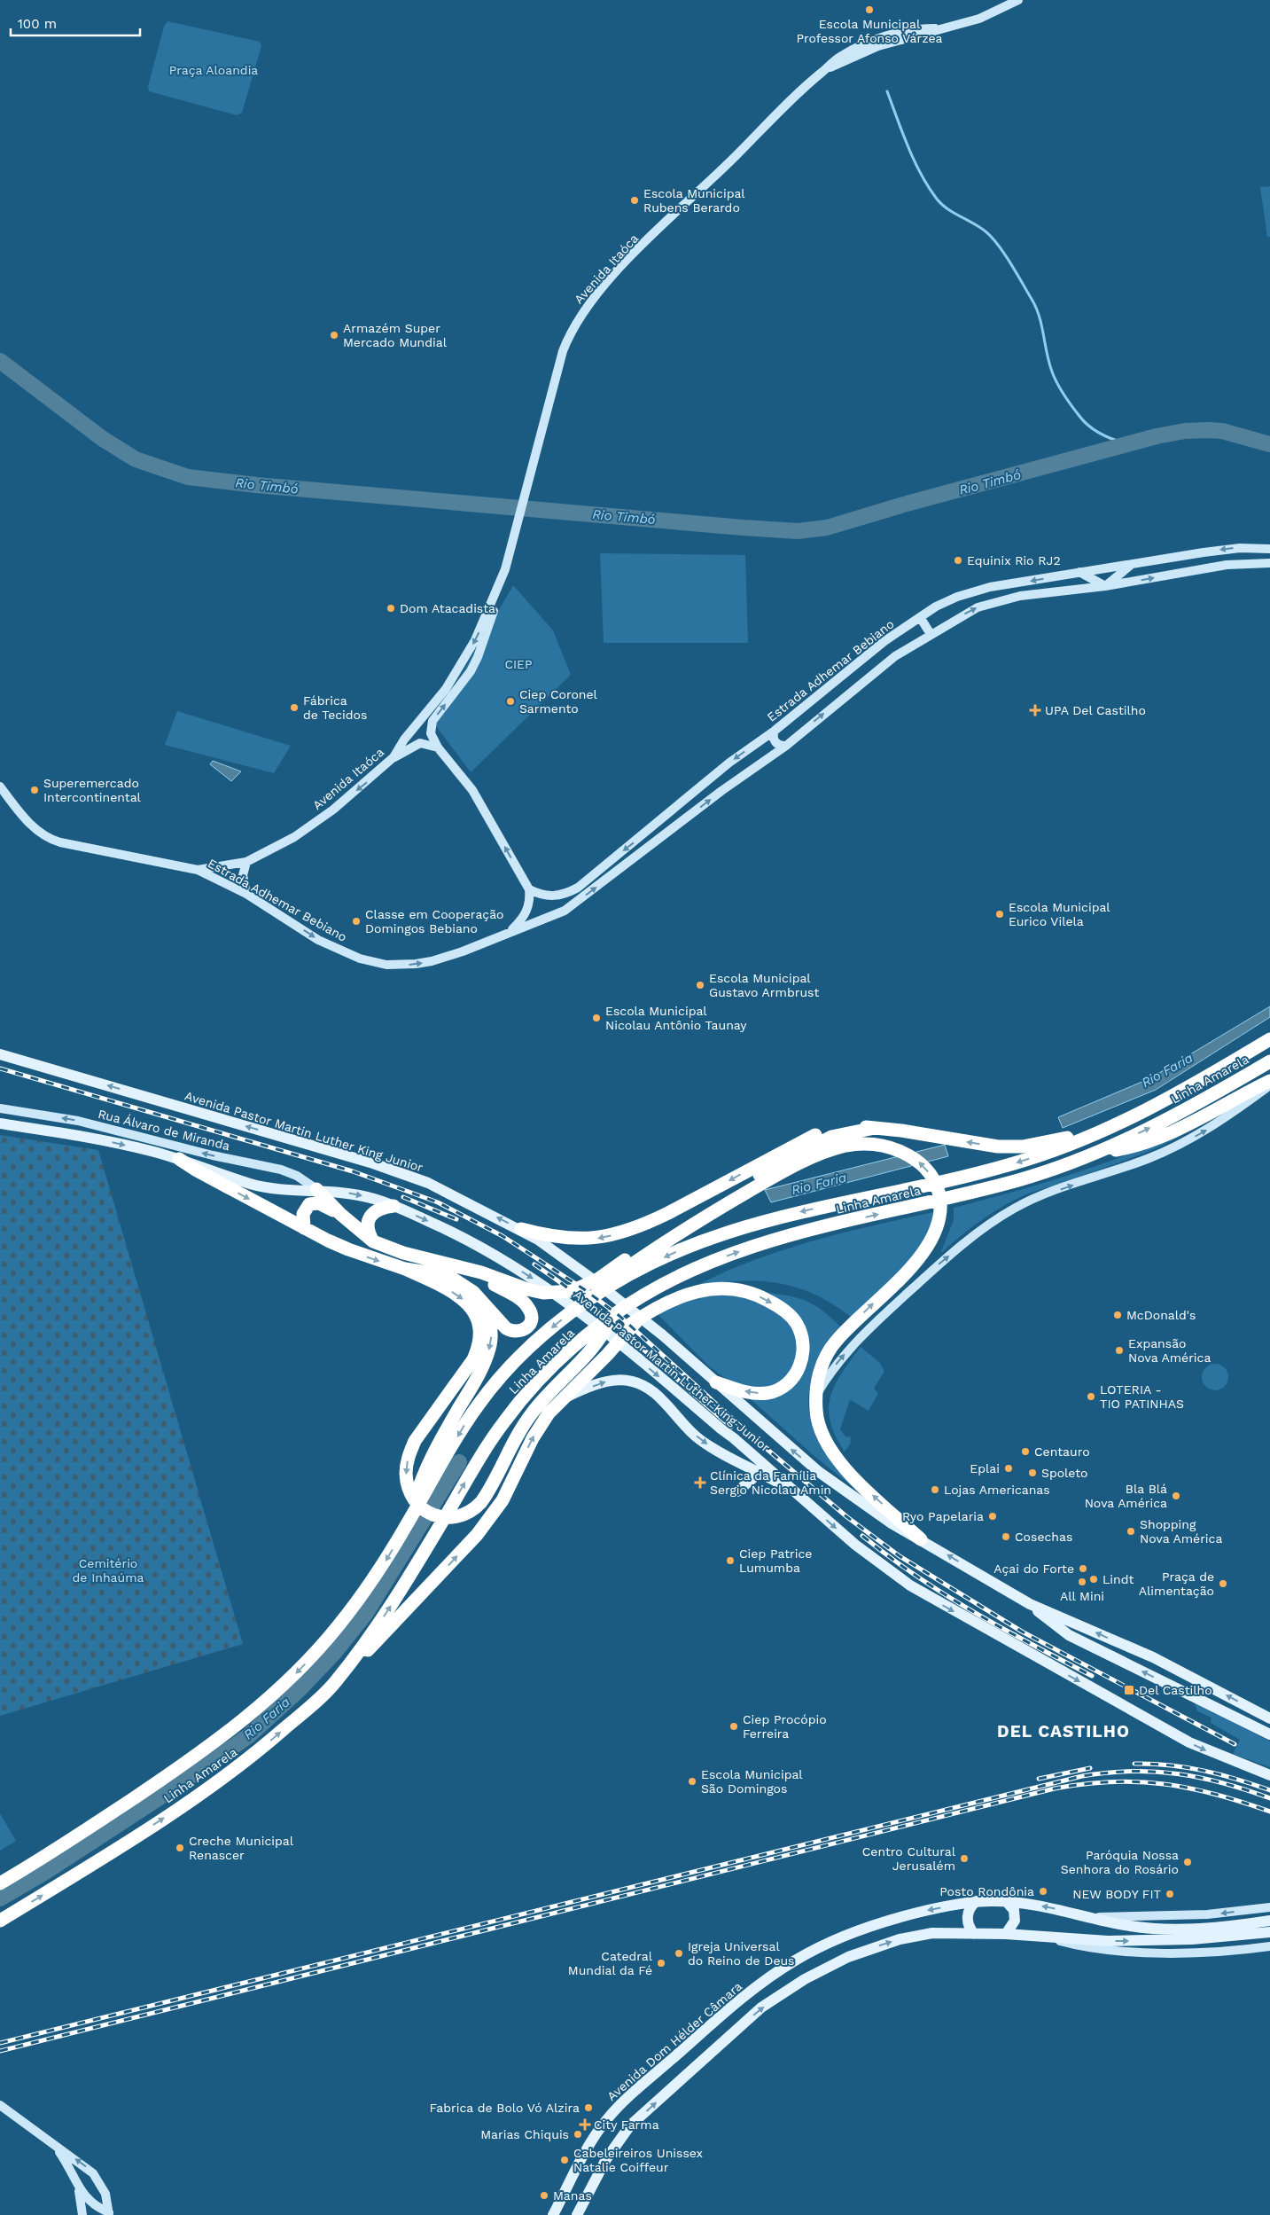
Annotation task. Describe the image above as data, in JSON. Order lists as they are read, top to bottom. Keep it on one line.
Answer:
{"streets":{"highway":["Linha Amarela"],"main road":["Avenida Itaóca","Estrada Adhemar Bebiano","Rua Álvaro de Miranda","Avenida Pastor Martin Luther King Junior","Avenida Dom Hélder Câmara"]},"crossings":[["Avenida Itaóca","Estrada Adhemar Bebiano"],["Rua Álvaro de Miranda","Avenida Pastor Martin Luther King Junior"]],"one_way":["Rua Álvaro de Miranda"],"districts":["DEL CASTILHO"],"water":["Rio Timbó","Rio Faria"],"parks":["Praça Aloandia","CIEP","Cemitério de Inhaúma"],"places":{"other":["Escola Municipal Professor Afonso Várzea","Escola Municipal Rubens Berardo","Armazém Super Mercado Mundial","Equinix Rio RJ2","Dom Atacadista","Ciep Coronel Sarmento","Fábrica de Tecidos","Superemercado Intercontinental","Escola Municipal Eurico Vilela","Classe em Cooperação Domingos Bebiano","Escola Municipal Gustavo Armbrust","Escola Municipal Nicolau Antônio Taunay","McDonald's","Expansão Nova América","LOTERIA - TIO PATINHAS","Centauro","Eplai","Spoleto","Lojas Americanas","Bla Blá Nova América","Ryo Papelaria","Shopping Nova América","Cosechas","Ciep Patrice Lumumba","Açai do Forte","Lindt","All Mini","Praça de Alimentação","Ciep Procópio Ferreira","Escola Municipal São Domingos","Creche Municipal Renascer","Centro Cultural Jerusalém","Paróquia Nossa Senhora do Rosário","Posto Rondônia","NEW BODY FIT","Igreja Universal do Reino de Deus","Catedral Mundial da Fé","Fabrica de Bolo Vó Alzira","Marias Chiquis","Cabeleireiros Unissex Natalie Coiffeur","Manas"],"health":["UPA Del Castilho","Clínica da Família Sergio Nicolau Amin","City Farma"],"transit":["Del Castilho"]},"scale_bar":"100 m"}
